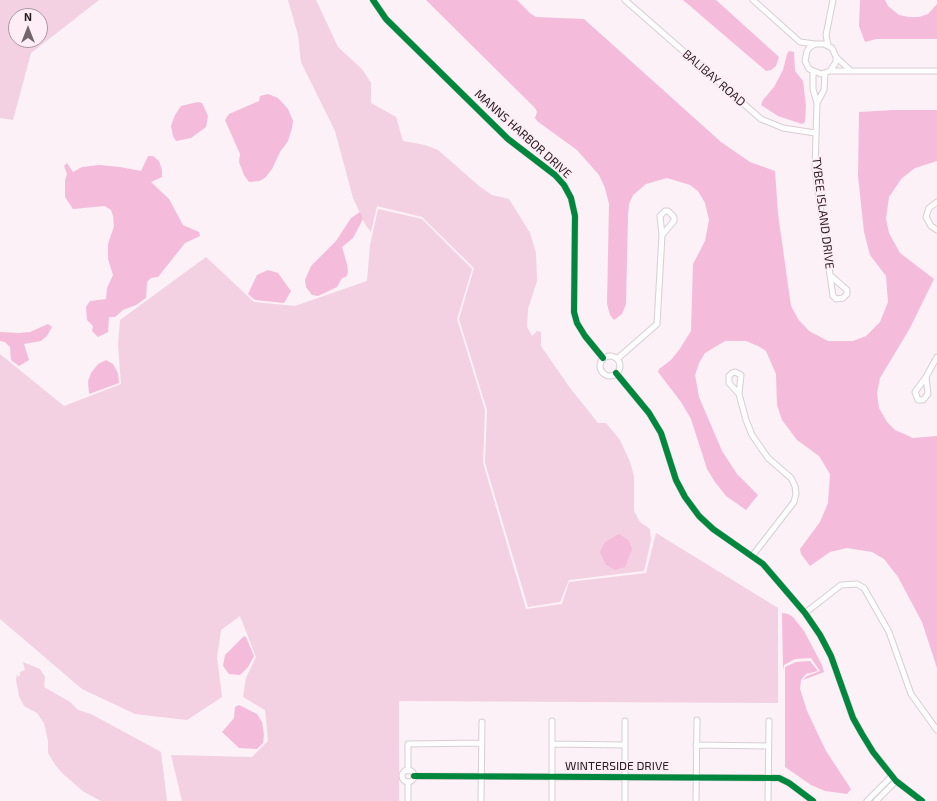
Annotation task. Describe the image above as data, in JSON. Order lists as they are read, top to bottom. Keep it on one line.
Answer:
{"streets":{"street":["BALIBAY ROAD","MANNS HARBOR DRIVE","TYBEE ISLAND DRIVE","WINTERSIDE DRIVE"]},"crossings":[["BALIBAY ROAD","TYBEE ISLAND DRIVE"]],"north":"top"}
